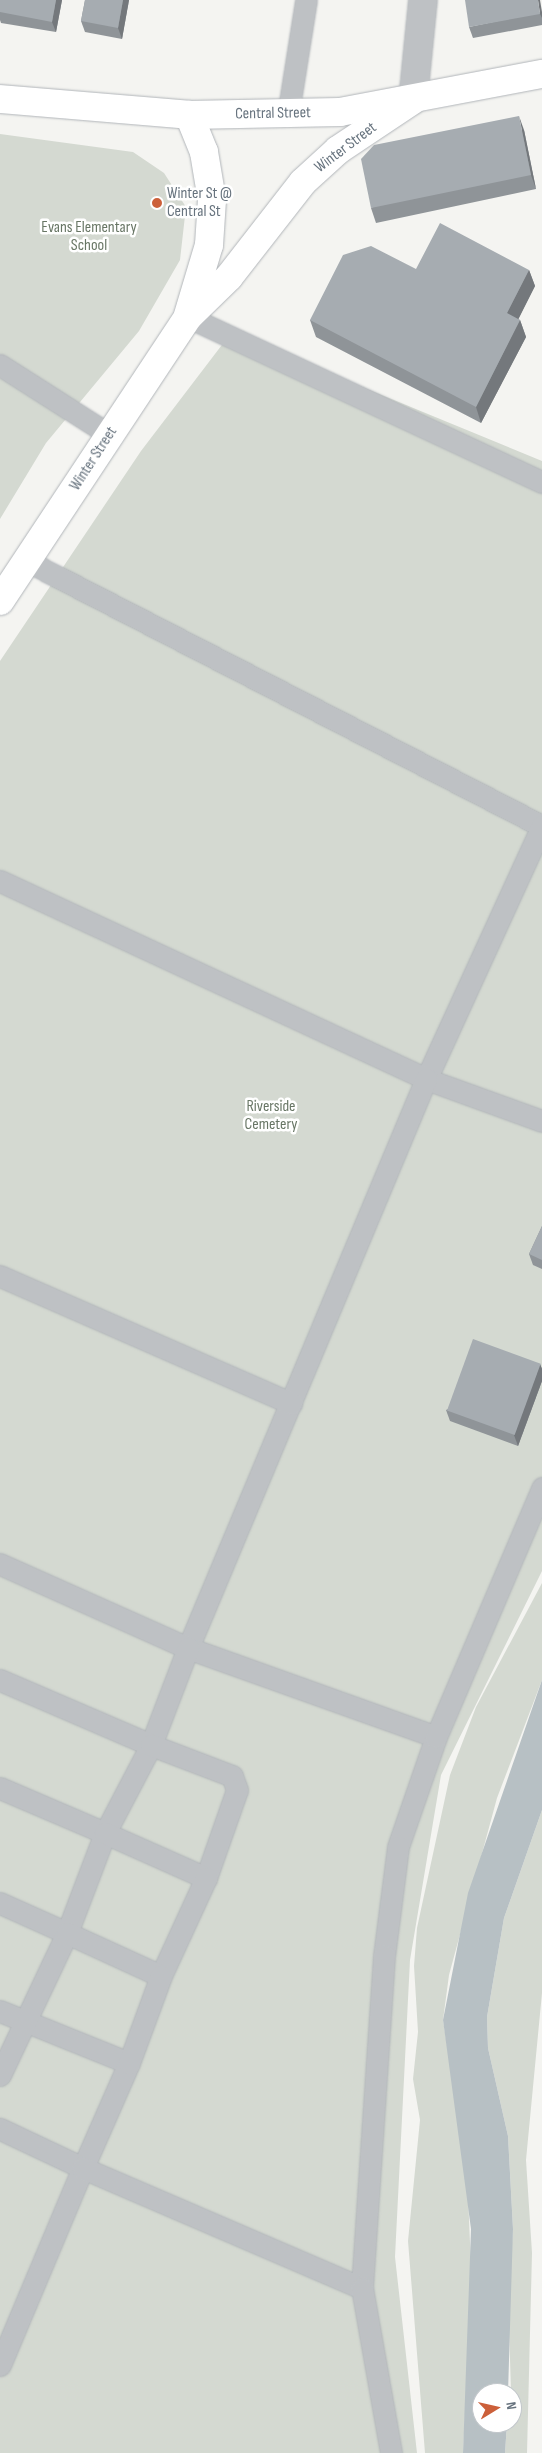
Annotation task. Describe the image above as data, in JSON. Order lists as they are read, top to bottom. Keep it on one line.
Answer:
{"streets":{"main road":["Central Street","Winter Street"]},"crossings":[["Central Street","Winter Street"]],"parks":["Evans Elementary School","Riverside Cemetery"],"places":["Winter St @ Central St"],"north":"right"}
